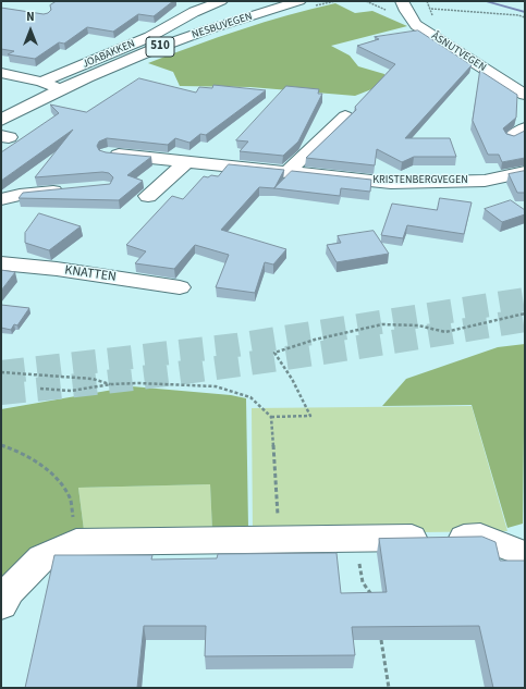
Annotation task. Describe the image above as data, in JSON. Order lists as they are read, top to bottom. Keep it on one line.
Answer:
{"streets":{"street":["NESBUVEGEN","510","ÅSNUTVEGEN","JOABAKKEN","KRISTENBERGVEGEN","KNATTEN"]},"north":"top"}
